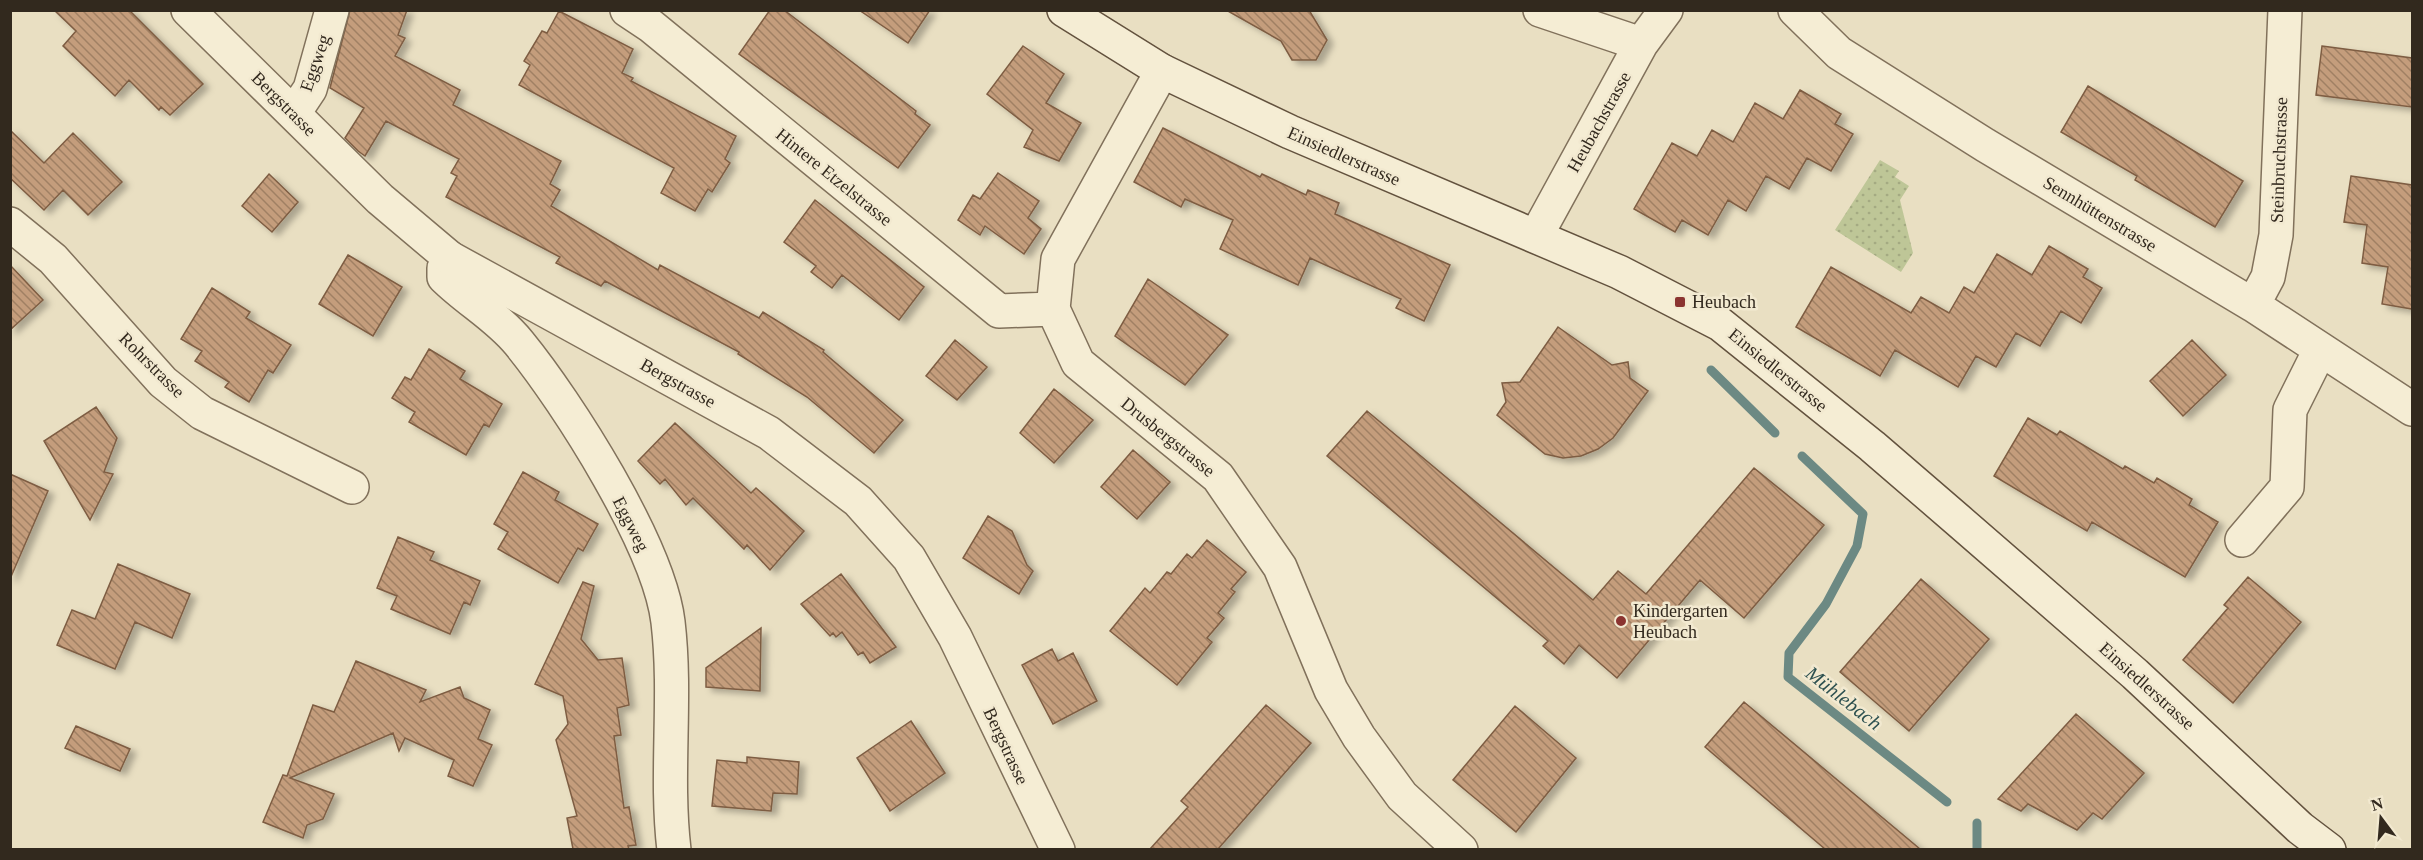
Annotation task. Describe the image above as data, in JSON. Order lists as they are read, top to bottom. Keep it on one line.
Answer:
{"streets":{"street":["Eggweg","Bergstrasse","Heubachstrasse","Einsiedlerstrasse","Steinbruchstrasse","Hintere Etzelstrasse","Sennhüttenstrasse","Rohrstrasse","Drusbergstrasse"]},"crossings":[["Eggweg","Bergstrasse"],["Heubachstrasse","Einsiedlerstrasse"],["Steinbruchstrasse","Sennhüttenstrasse"],["Hintere Etzelstrasse","Drusbergstrasse"]],"water":["Mühlebach"],"places":{"transit":["Heubach"],"other":["Kindergarten Heubach"]},"north":"top"}
